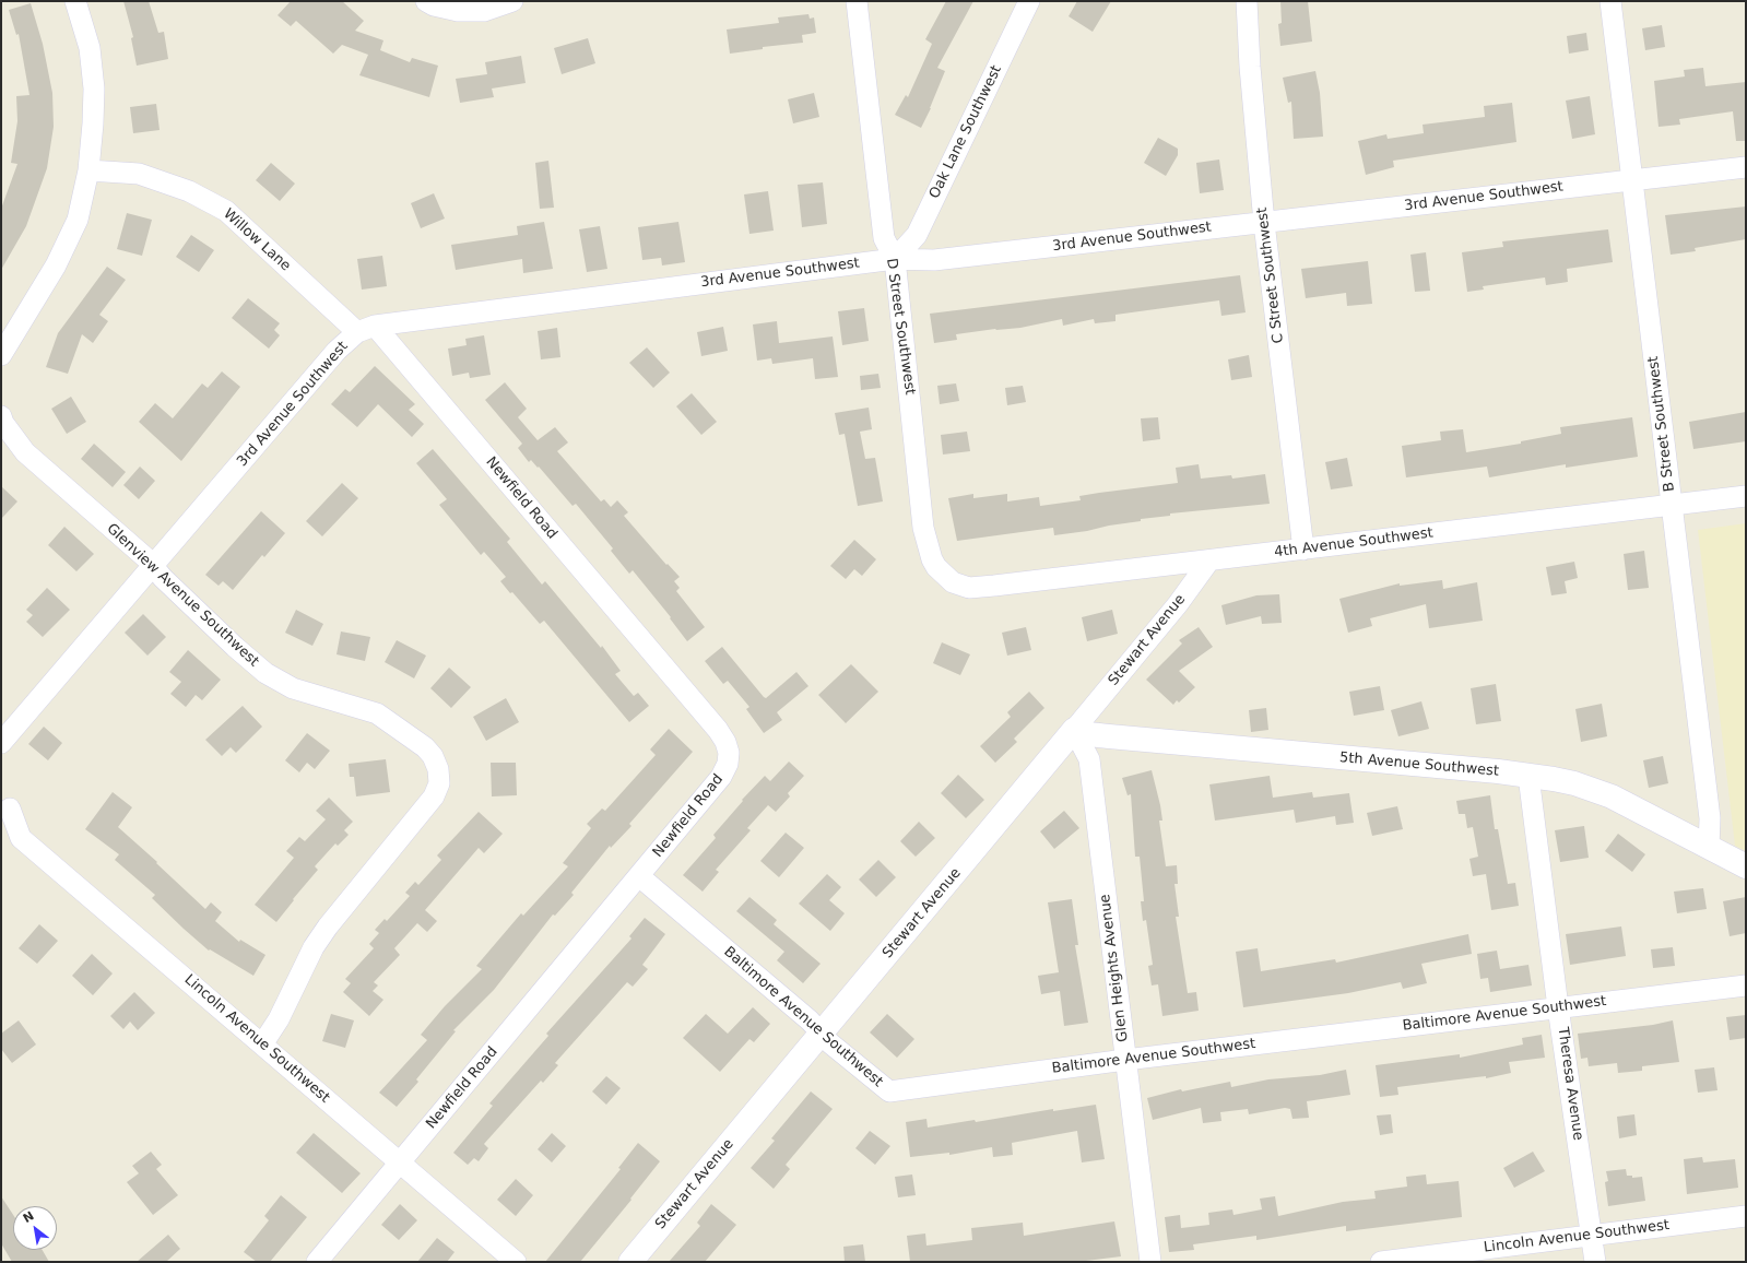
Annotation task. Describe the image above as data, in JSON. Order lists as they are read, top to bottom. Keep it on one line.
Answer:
{"streets":{"street":["Oak Lane Southwest","3rd Avenue Southwest","Willow Lane","C Street Southwest","D Street Southwest","B Street Southwest","Newfield Road","4th Avenue Southwest","Glenview Avenue Southwest","Stewart Avenue","5th Avenue Southwest","Glen Heights Avenue","Baltimore Avenue Southwest","Lincoln Avenue Southwest","Theresa Avenue"]},"crossings":[["Oak Lane Southwest","3rd Avenue Southwest"],["Oak Lane Southwest","D Street Southwest"],["3rd Avenue Southwest","Willow Lane"],["3rd Avenue Southwest","C Street Southwest"],["3rd Avenue Southwest","D Street Southwest"],["3rd Avenue Southwest","B Street Southwest"],["3rd Avenue Southwest","Newfield Road"],["3rd Avenue Southwest","Glenview Avenue Southwest"],["Willow Lane","Newfield Road"],["C Street Southwest","4th Avenue Southwest"],["D Street Southwest","4th Avenue Southwest"],["B Street Southwest","4th Avenue Southwest"],["B Street Southwest","5th Avenue Southwest"],["Newfield Road","Baltimore Avenue Southwest"],["Newfield Road","Lincoln Avenue Southwest"],["4th Avenue Southwest","Stewart Avenue"],["Glenview Avenue Southwest","Lincoln Avenue Southwest"],["Stewart Avenue","5th Avenue Southwest"],["Stewart Avenue","Glen Heights Avenue"],["Stewart Avenue","Baltimore Avenue Southwest"],["5th Avenue Southwest","Glen Heights Avenue"],["5th Avenue Southwest","Theresa Avenue"],["Glen Heights Avenue","Baltimore Avenue Southwest"],["Baltimore Avenue Southwest","Theresa Avenue"],["Lincoln Avenue Southwest","Theresa Avenue"]],"north":"top left"}
